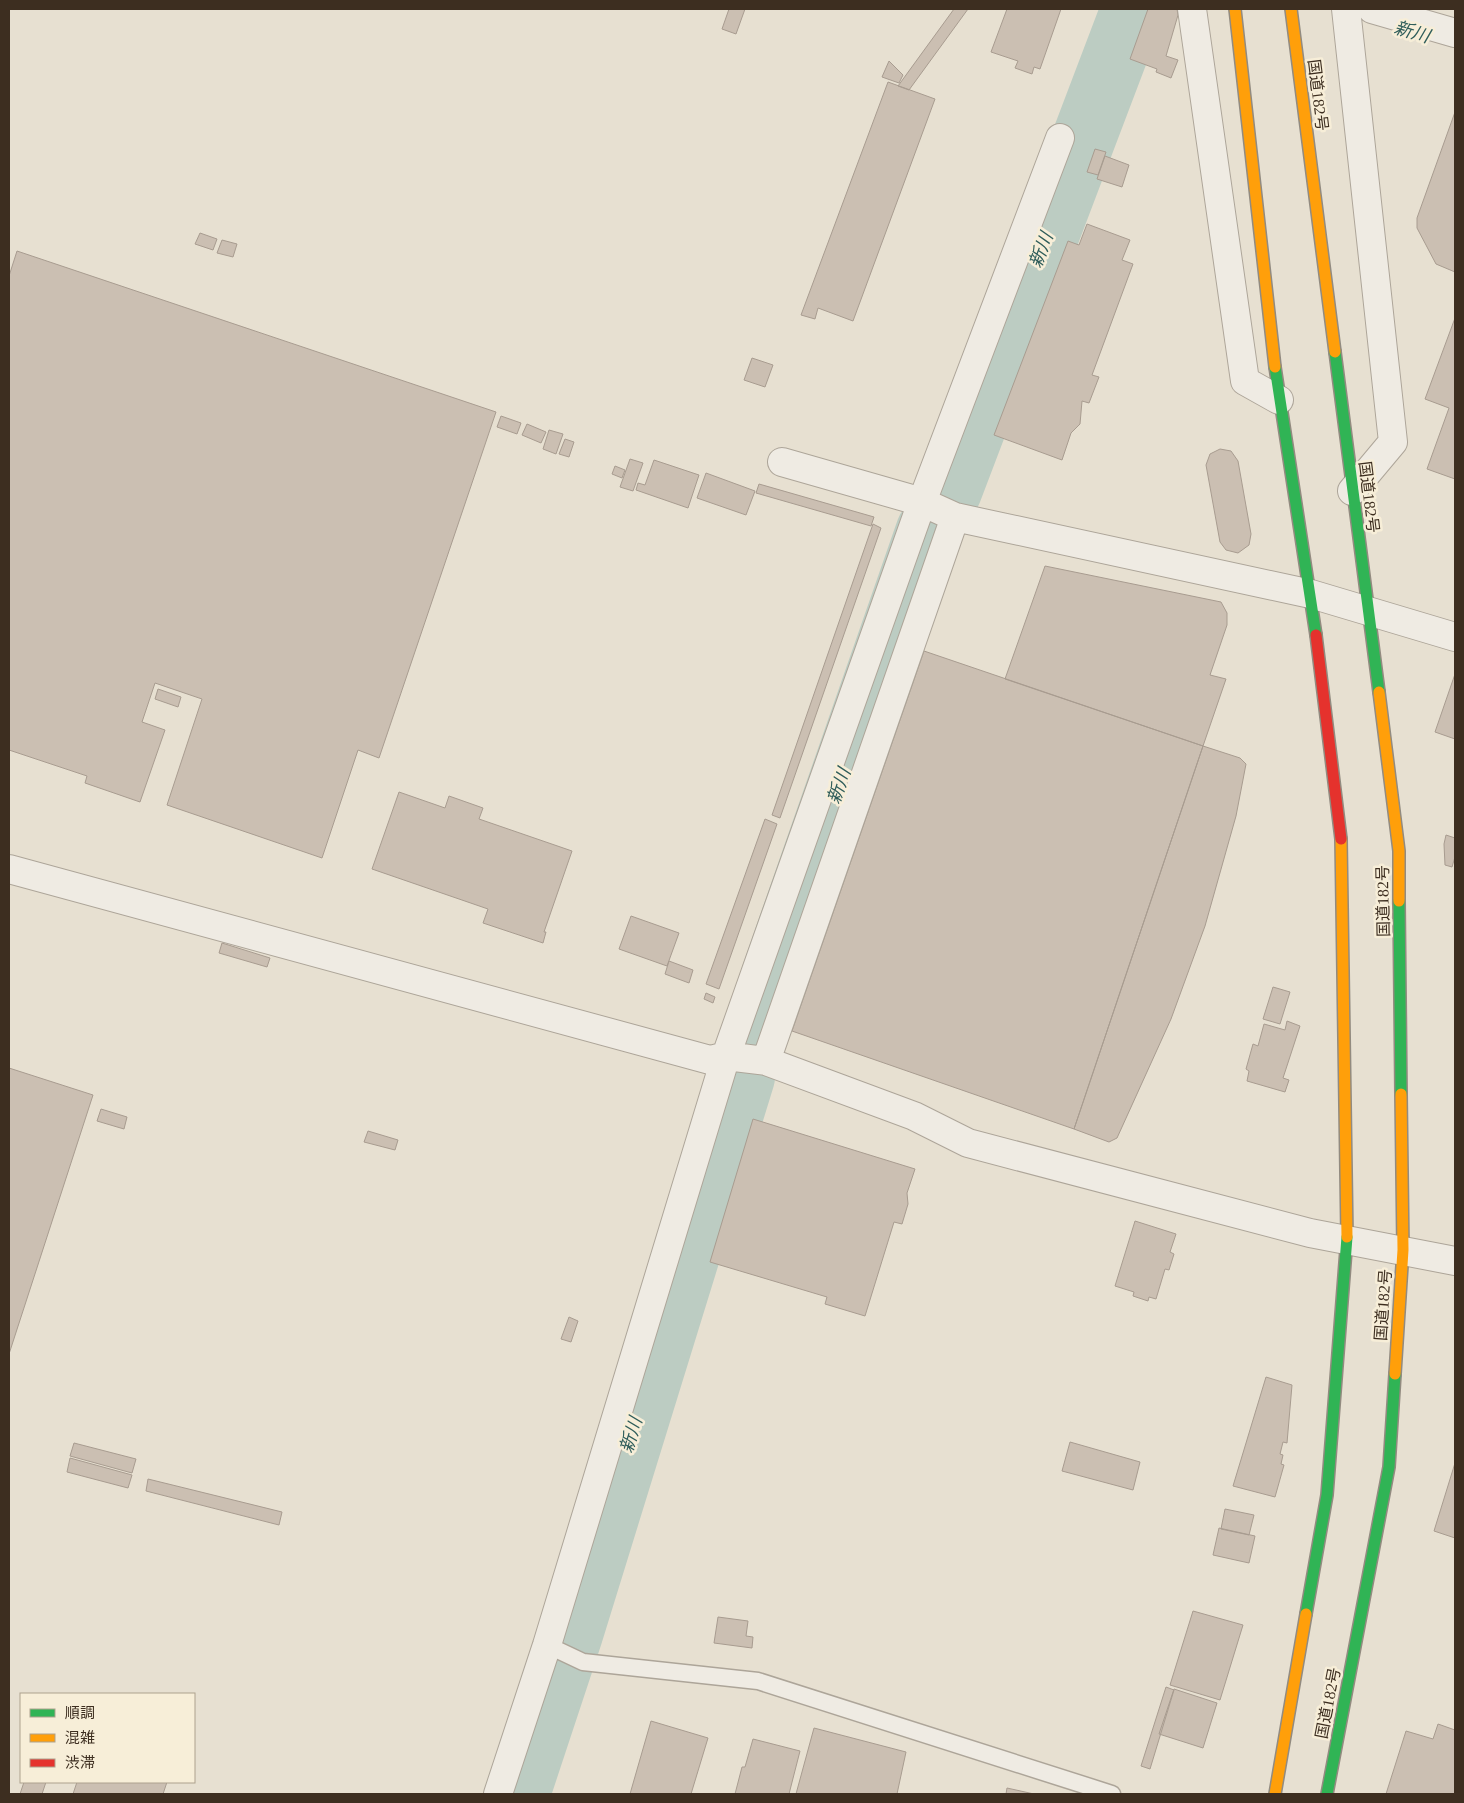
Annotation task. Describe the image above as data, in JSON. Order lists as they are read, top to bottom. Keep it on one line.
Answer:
{"streets":{"highway":["国道182号"]},"water":["新川"],"legend":["順調","混雑","渋滞"]}
